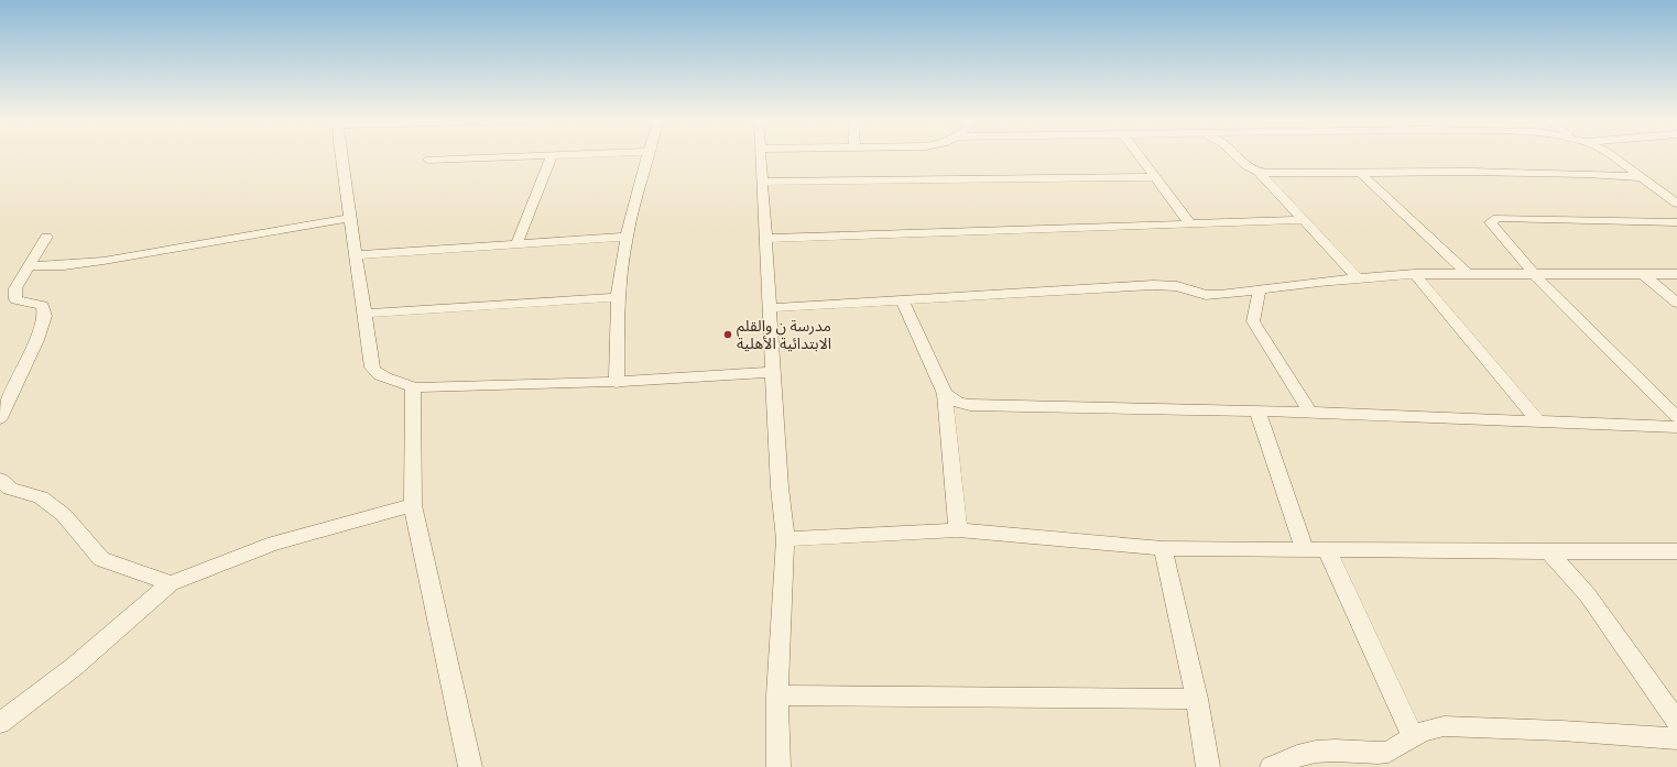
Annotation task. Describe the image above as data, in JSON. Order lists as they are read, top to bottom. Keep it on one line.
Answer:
{"places":["مدرسة ن والقلم الابتدائية الأهلية"]}
